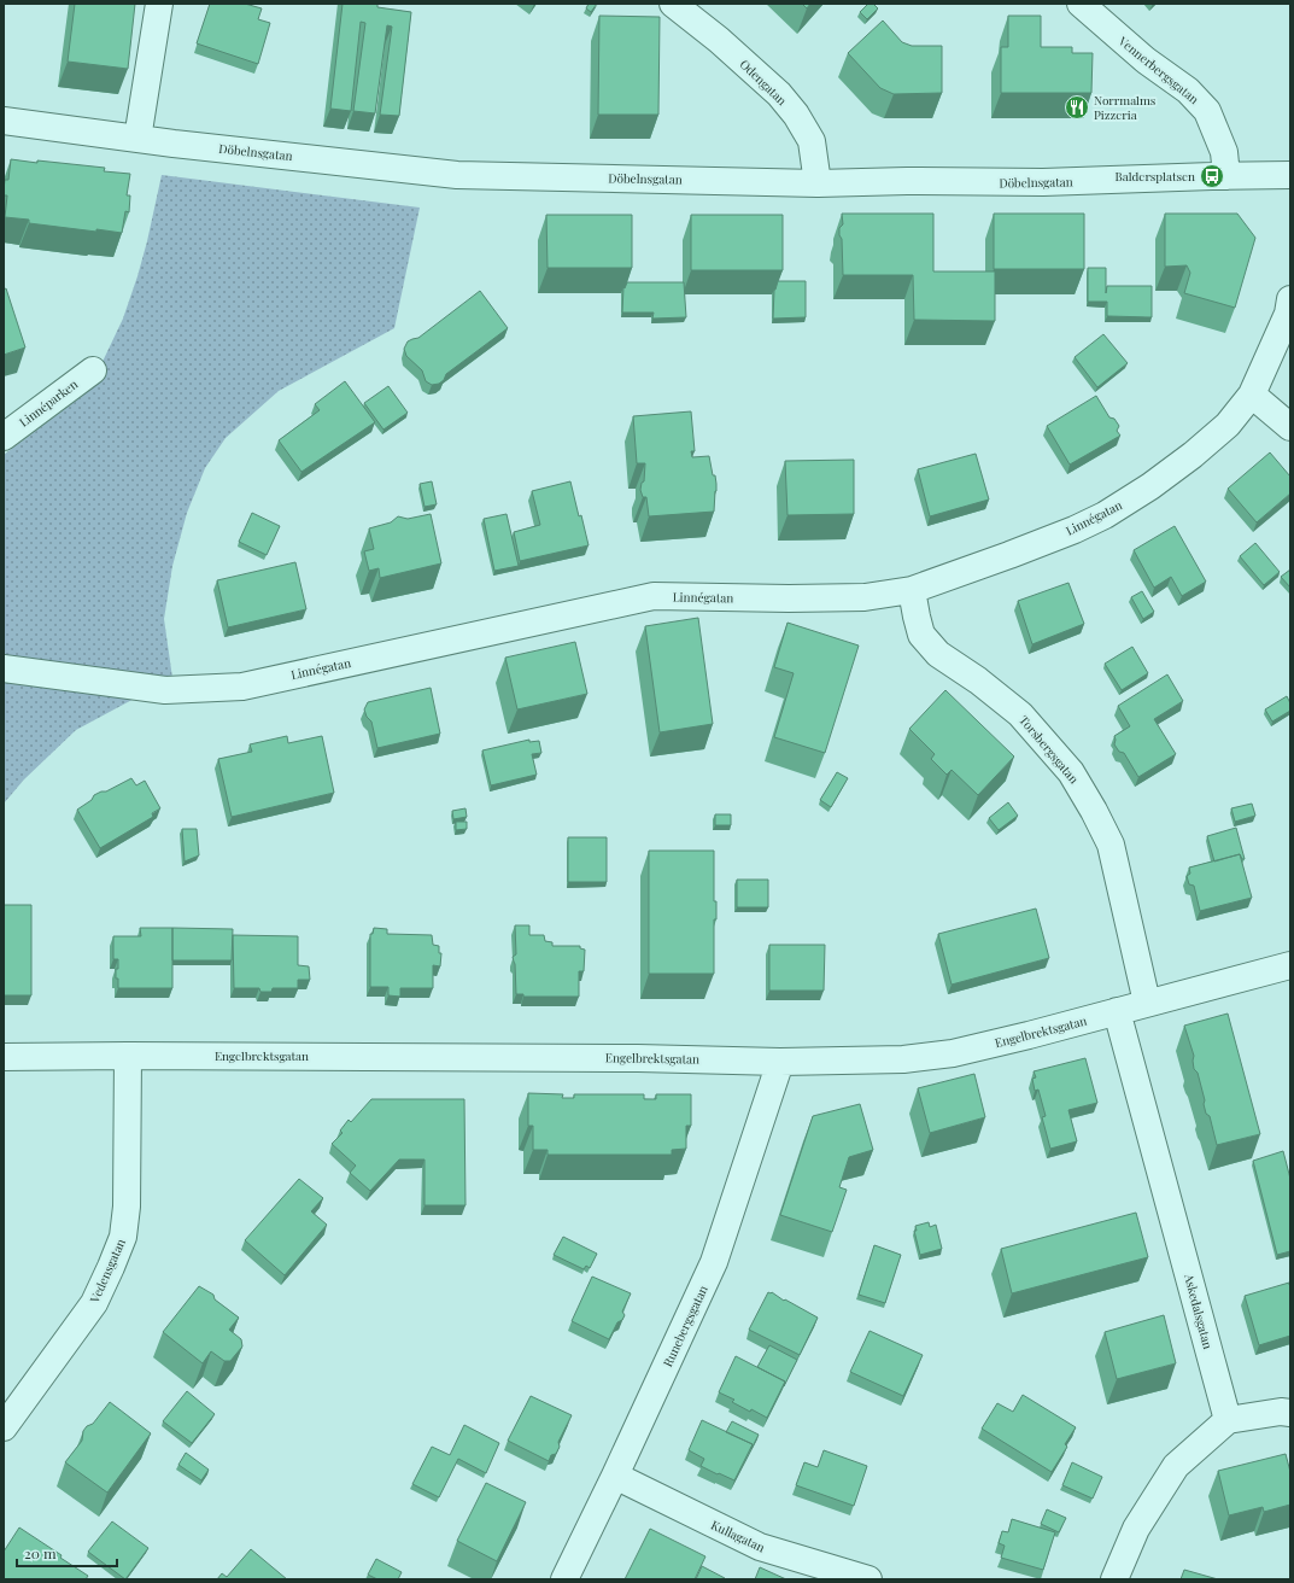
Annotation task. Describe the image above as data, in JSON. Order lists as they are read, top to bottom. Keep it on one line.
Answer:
{"streets":{"street":["Vennerbergsgatan","Odengatan","Döbelnsgatan","Linnéparken","Linnégatan","Torsbergsgatan","Engelbrektsgatan","Vedensgatan","Askedalsgatan","Runebergsgatan","Kullagatan"]},"crossings":[["Vennerbergsgatan","Döbelnsgatan"],["Odengatan","Döbelnsgatan"],["Linnégatan","Torsbergsgatan"],["Torsbergsgatan","Engelbrektsgatan"],["Engelbrektsgatan","Vedensgatan"],["Engelbrektsgatan","Askedalsgatan"],["Engelbrektsgatan","Runebergsgatan"],["Runebergsgatan","Kullagatan"]],"places":{"restaurant":["Norrmalms Pizzeria"],"bus stop":["Baldersplatsen"]},"scale_bar":"20 m"}
